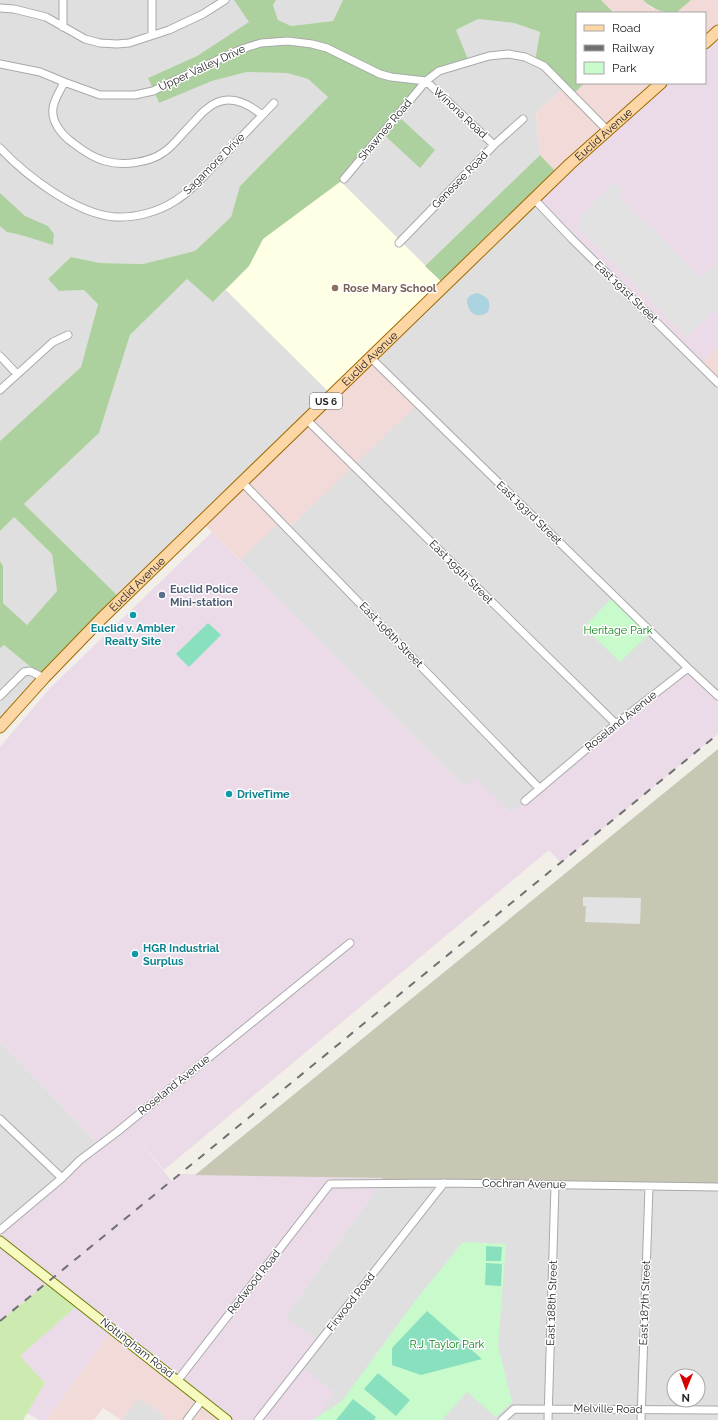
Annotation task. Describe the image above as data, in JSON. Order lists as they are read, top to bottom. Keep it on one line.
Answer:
{"streets":{"main road":["Euclid Avenue","US 6"],"street":["Upper Valley Drive","Winona Road","Shawnee Road","Sagamore Drive","Genesee Road","East 191st Street","East 193rd Street","East 195th Street","East 196th Street","Roseland Avenue","Cochran Avenue","Redwood Road","Firwood Road","East 188th Street","East 187th Street","Nottingham Road","Melville Road"]},"crossings":[["Upper Valley Drive","Winona Road"],["Upper Valley Drive","Shawnee Road"],["Winona Road","Shawnee Road"],["Winona Road","Genesee Road"],["Euclid Avenue","East 191st Street"],["Euclid Avenue","East 193rd Street"],["Euclid Avenue","East 195th Street"],["Euclid Avenue","East 196th Street"],["East 193rd Street","Roseland Avenue"],["East 195th Street","Roseland Avenue"],["East 196th Street","Roseland Avenue"],["Cochran Avenue","Redwood Road"],["Cochran Avenue","Firwood Road"],["Cochran Avenue","East 188th Street"],["Cochran Avenue","East 187th Street"],["Redwood Road","Nottingham Road"],["East 188th Street","Melville Road"],["East 187th Street","Melville Road"]],"parks":["Heritage Park","R.J. Taylor Park"],"places":["Rose Mary School","Euclid Police Mini-station","Euclid v. Ambler Realty Site","DriveTime","HGR Industrial Surplus"],"legend":["Road","Railway","Park"],"north":"bottom"}
